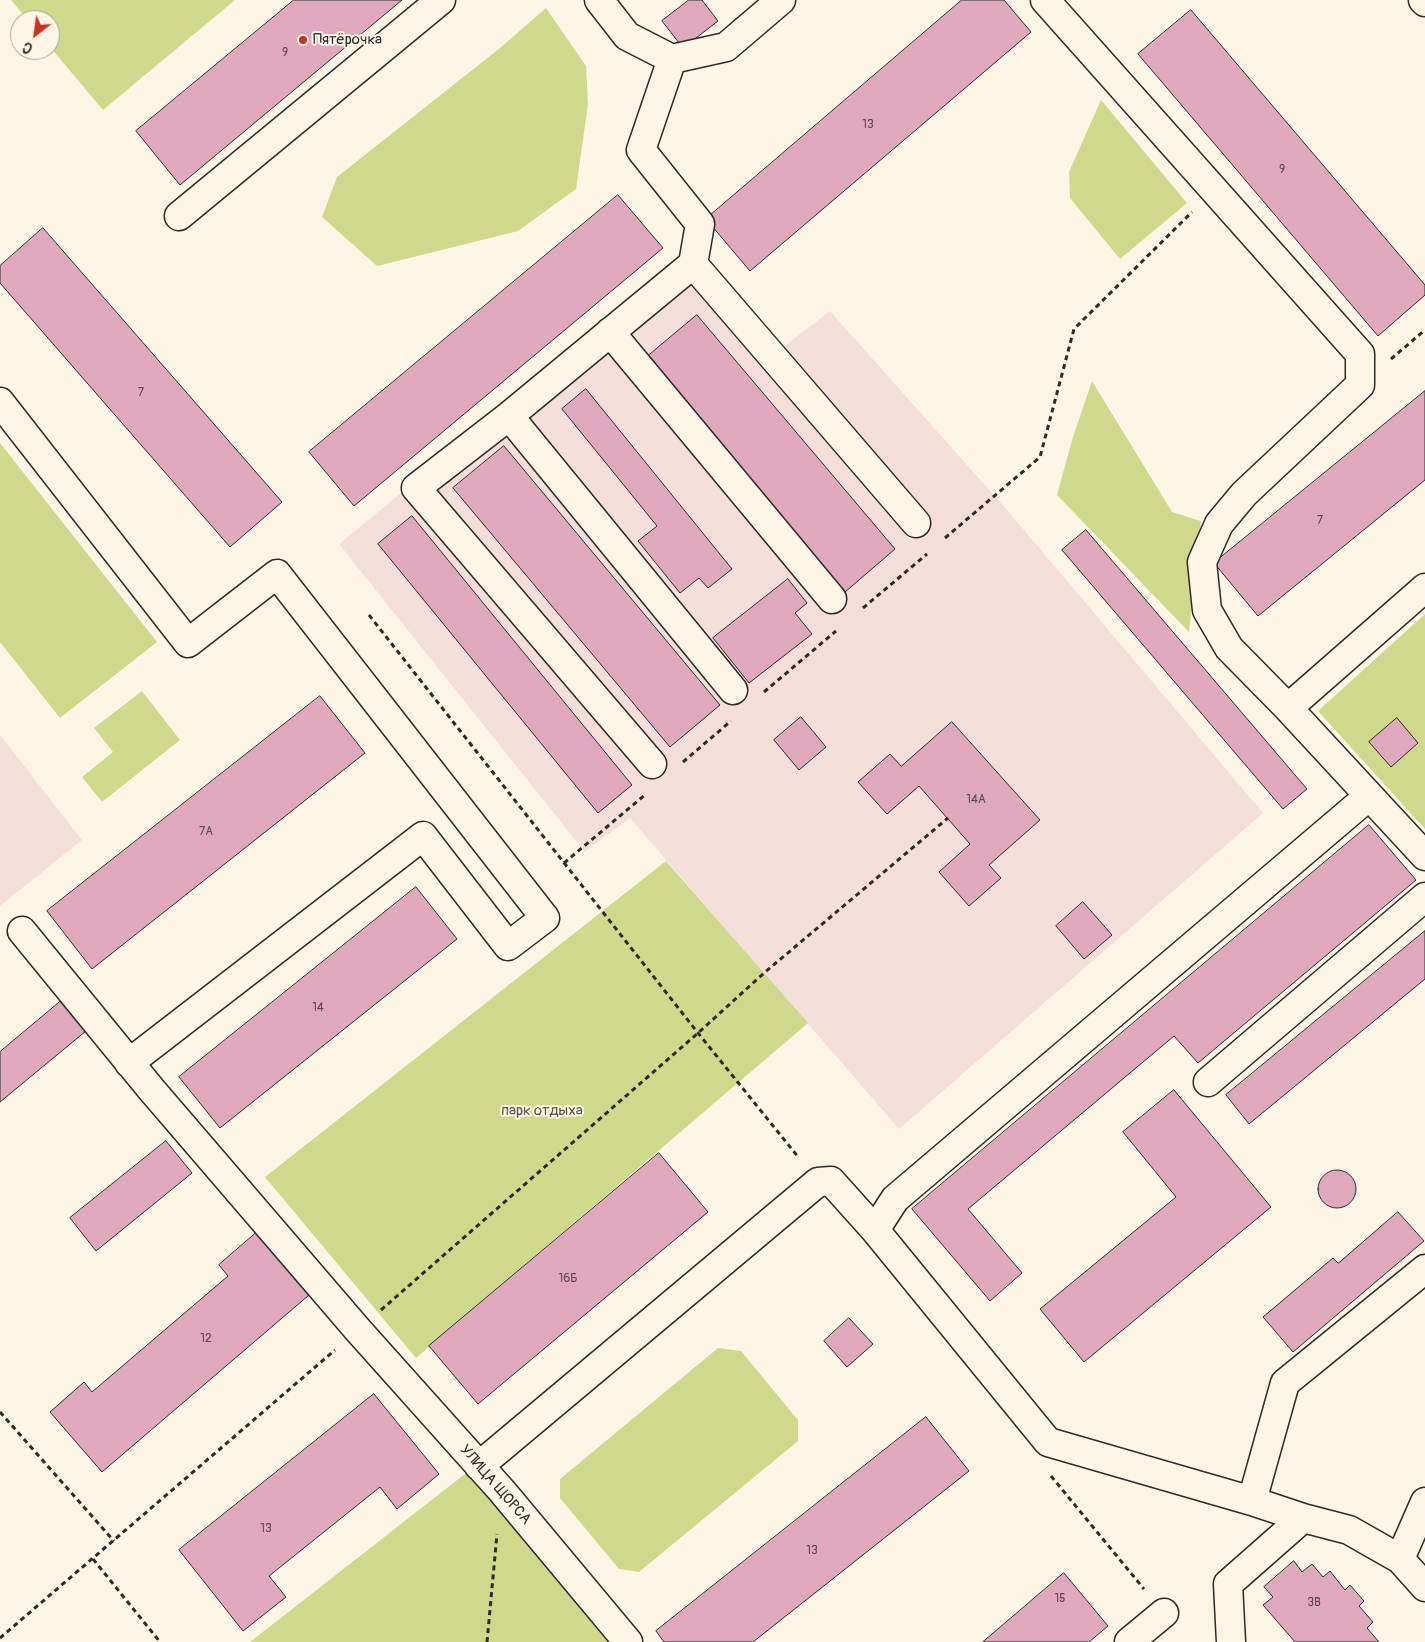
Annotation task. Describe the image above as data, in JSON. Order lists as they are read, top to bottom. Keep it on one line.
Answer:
{"streets":{"street":["УЛИЦА ЩОРСА"]},"parks":["парк отдыха"],"places":["Пятёрочка"],"house_numbers":["9","13","9","7","7","14А","7А","14","16Б","12","13","13","15","3В"],"north":"bottom left"}
